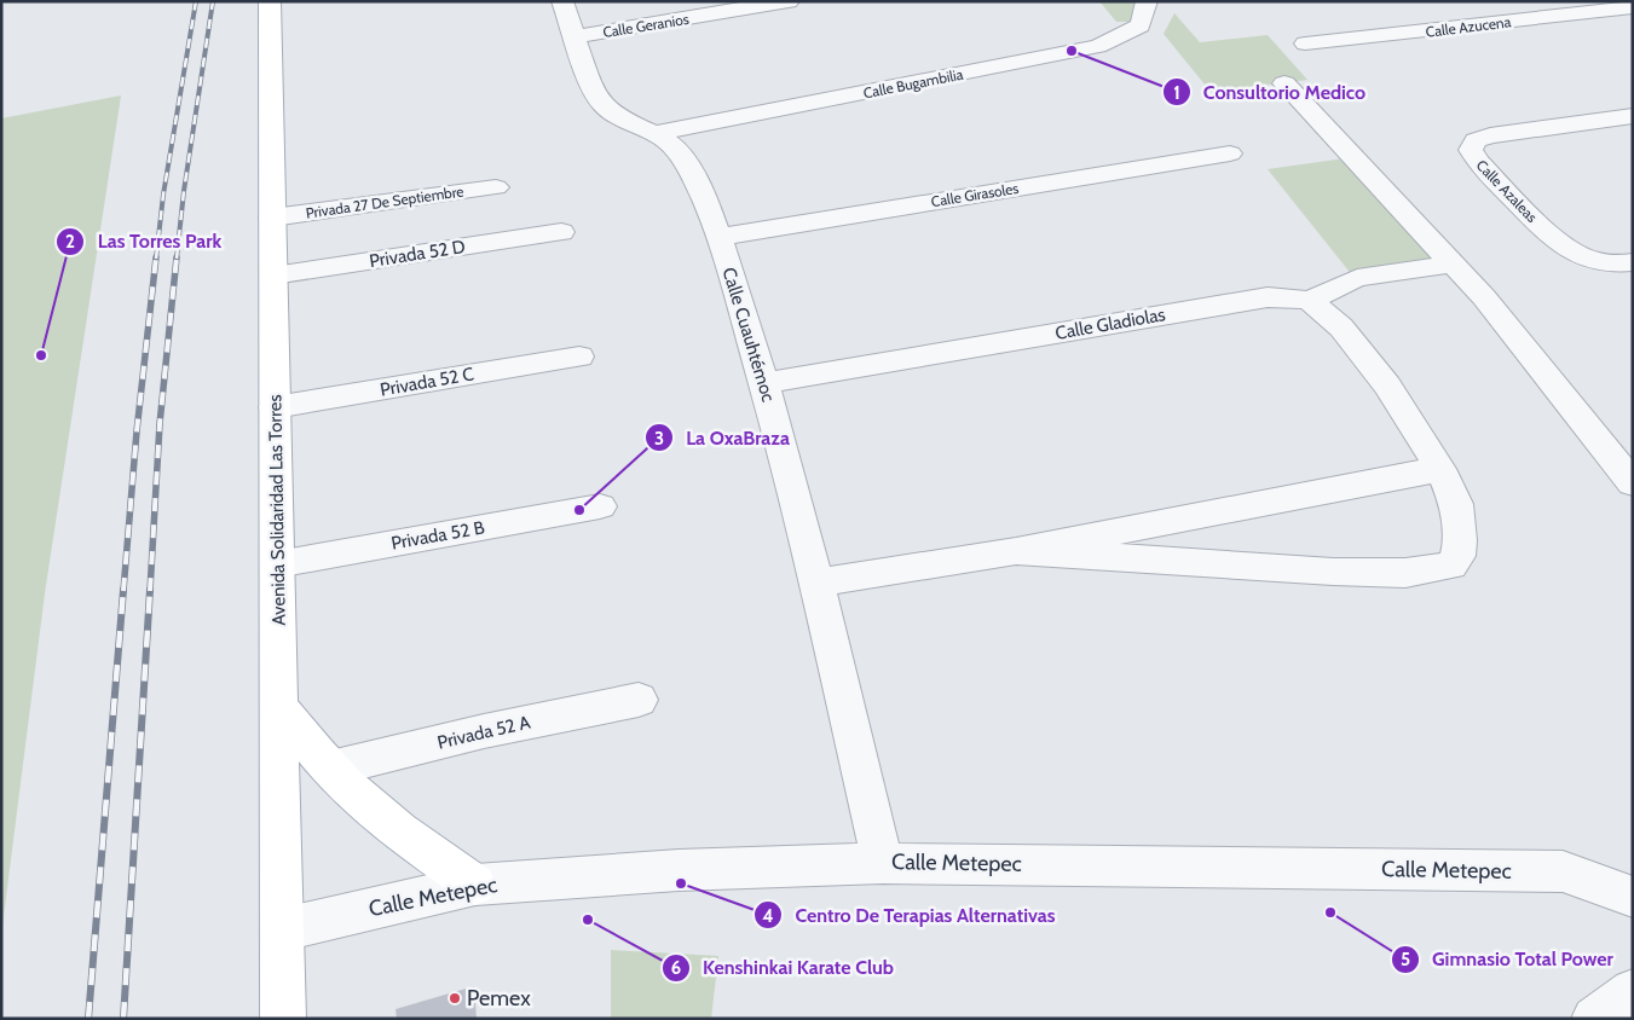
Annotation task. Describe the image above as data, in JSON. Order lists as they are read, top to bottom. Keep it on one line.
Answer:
{"streets":{"main road":["Avenida Solidaridad Las Torres"],"street":["Calle Geranios","Calle Azucena","Calle Bugambilia","Calle Azaleas","Calle Girasoles","Privada 27 De Septiembre","Privada 52 D","Calle Gladiolas","Calle Cuauhtémoc","Privada 52 C","Privada 52 B","Privada 52 A","Calle Metepec"]},"crossings":[["Calle Geranios","Calle Cuauhtémoc"],["Calle Bugambilia","Calle Cuauhtémoc"],["Calle Girasoles","Calle Cuauhtémoc"],["Privada 27 De Septiembre","Avenida Solidaridad Las Torres"],["Privada 52 D","Avenida Solidaridad Las Torres"],["Calle Gladiolas","Calle Cuauhtémoc"],["Calle Cuauhtémoc","Calle Metepec"],["Privada 52 C","Avenida Solidaridad Las Torres"],["Avenida Solidaridad Las Torres","Privada 52 B"],["Avenida Solidaridad Las Torres","Calle Metepec"]],"places":["Consultorio Medico","Las Torres Park","La OxaBraza","Centro De Terapias Alternativas","Gimnasio Total Power","Kenshinkai Karate Club","Pemex"]}
